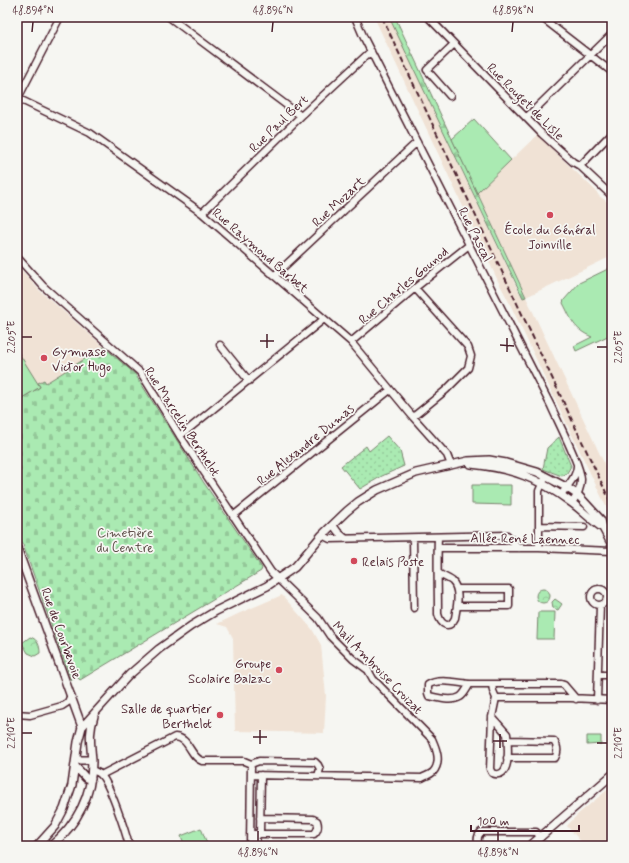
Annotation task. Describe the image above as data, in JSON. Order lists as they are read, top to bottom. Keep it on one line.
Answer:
{"streets":{"street":["Rue Rouget de Lisle","Rue Paul Bert","Rue Mozart","Rue Pascal","Rue Raymond Barbet","Rue Charles Gounod","Rue Marcelin Berthelot","Rue Alexandre Dumas","Allée René Laennec","Rue de Courbevoie","Mail Ambroise Croizat"]},"crossings":[["Rue Paul Bert","Rue Pascal"],["Rue Paul Bert","Rue Raymond Barbet"],["Rue Mozart","Rue Pascal"],["Rue Mozart","Rue Raymond Barbet"],["Rue Pascal","Rue Charles Gounod"],["Rue Raymond Barbet","Rue Charles Gounod"],["Rue Raymond Barbet","Rue Alexandre Dumas"],["Rue Marcelin Berthelot","Rue Alexandre Dumas"],["Rue Marcelin Berthelot","Mail Ambroise Croizat"]],"parks":["Cimetière du Centre"],"places":["École du Général Joinville","Gymnase Victor Hugo","Relais Poste","Groupe Scolaire Balzac","Salle de quartier Berthelot"],"scale_bar":"100 m","coordinates":["48.894°N","48.896°N","48.898°N","2.205°E","2.210°E"]}
